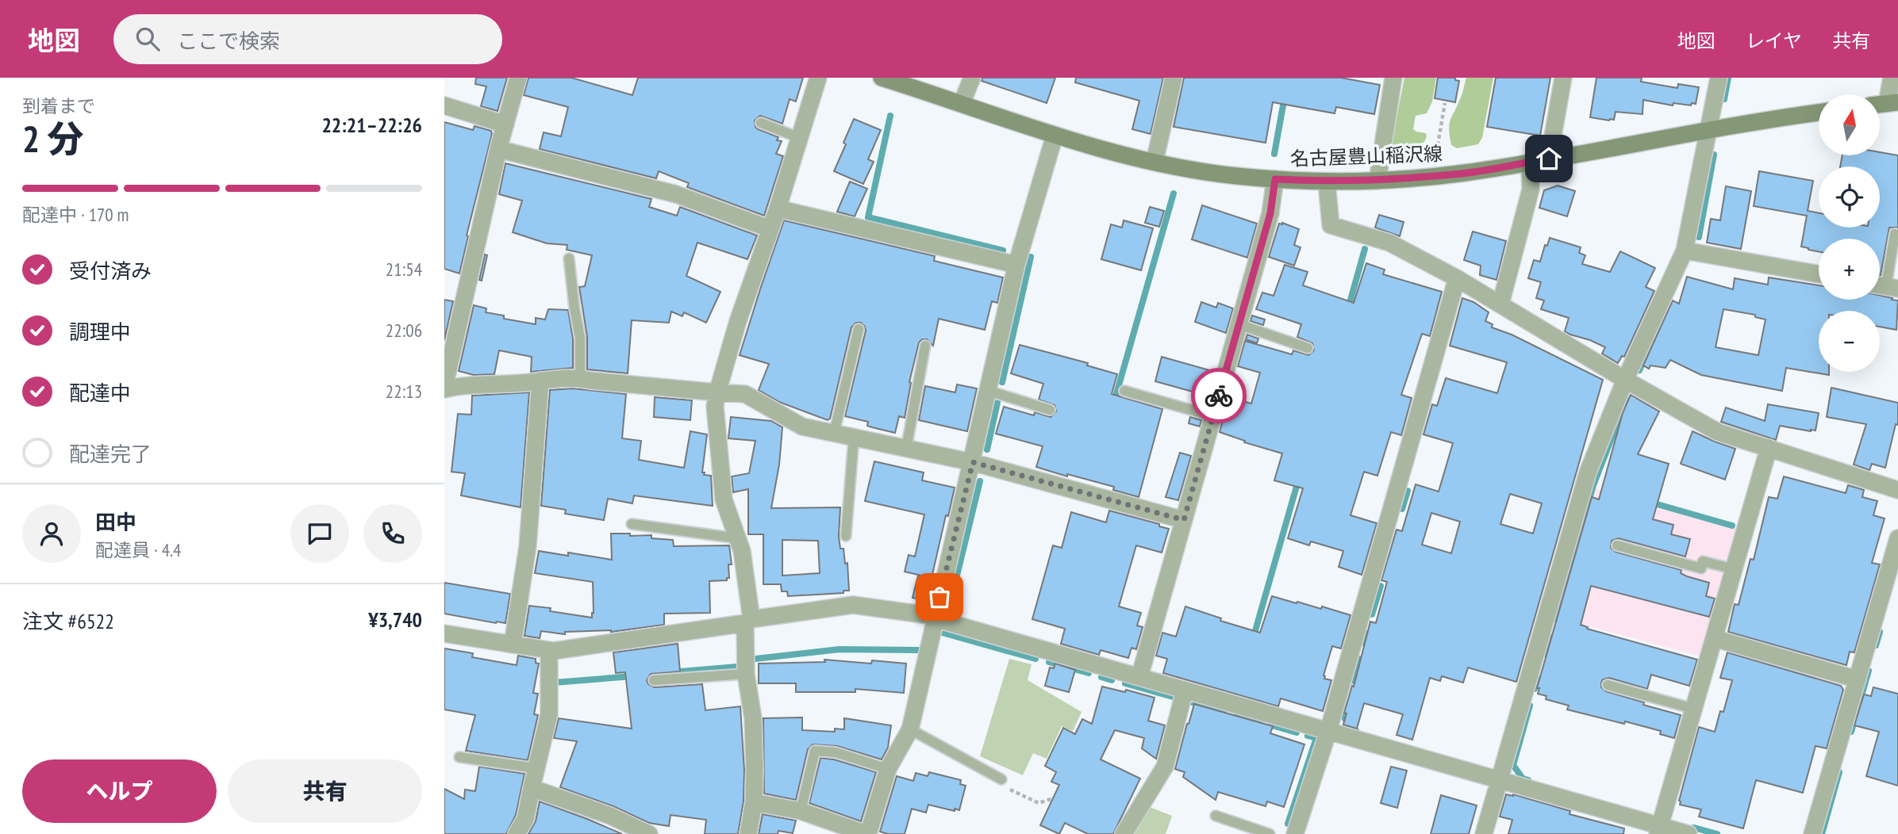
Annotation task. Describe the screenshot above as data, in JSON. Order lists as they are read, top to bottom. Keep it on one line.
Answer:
{"streets":{"main road":["名古屋豊山稲沢線"]},"north":"top","page":{"header":"地図","search":"ここで検索","nav":["地図","レイヤ","共有"],"heading":["2 分","到着まで","22:21–22:26"],"panel":["田中","配達員 · 4.4","注文 #6522","¥3,740"],"map_buttons":["+","−"],"bar":"配達中 · 170 m","list":[["受付済み","21:54"],["調理中","22:06"],["配達中","22:13"],"配達完了"],"buttons":["ヘルプ","共有"]}}
